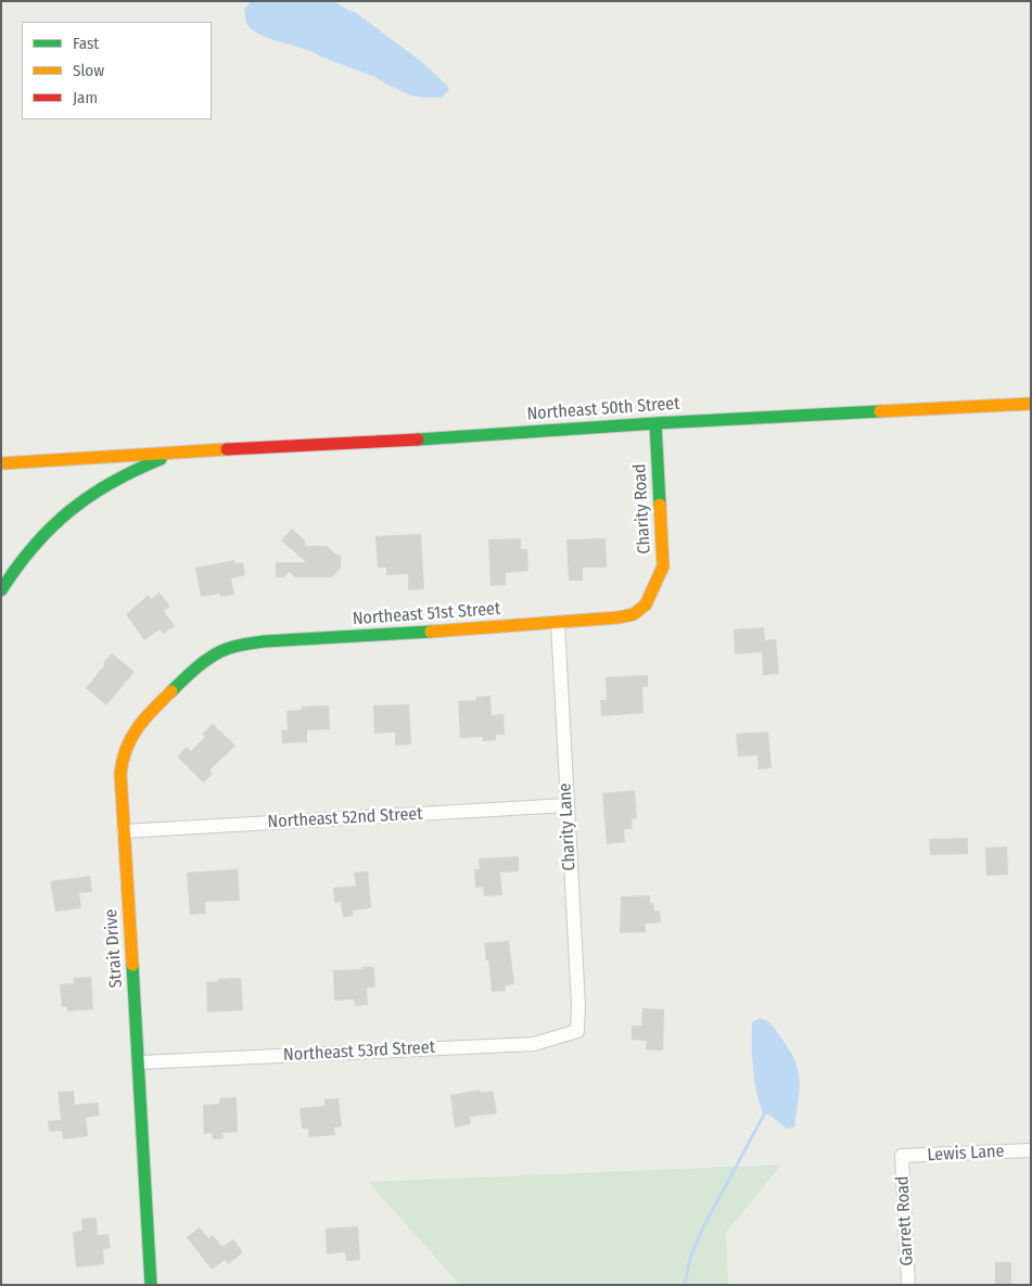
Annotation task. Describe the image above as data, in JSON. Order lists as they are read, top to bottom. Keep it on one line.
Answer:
{"streets":{"street":["Northeast 50th Street","Charity Road","Northeast 51st Street","Northeast 52nd Street","Charity Lane","Strait Drive","Northeast 53rd Street","Lewis Lane","Garrett Road"]},"crossings":[["Northeast 50th Street","Charity Road"],["Charity Road","Northeast 51st Street"],["Northeast 51st Street","Charity Lane"],["Northeast 51st Street","Strait Drive"],["Northeast 52nd Street","Charity Lane"],["Northeast 52nd Street","Strait Drive"],["Charity Lane","Northeast 53rd Street"],["Strait Drive","Northeast 53rd Street"],["Lewis Lane","Garrett Road"]],"legend":["Fast","Slow","Jam"]}
